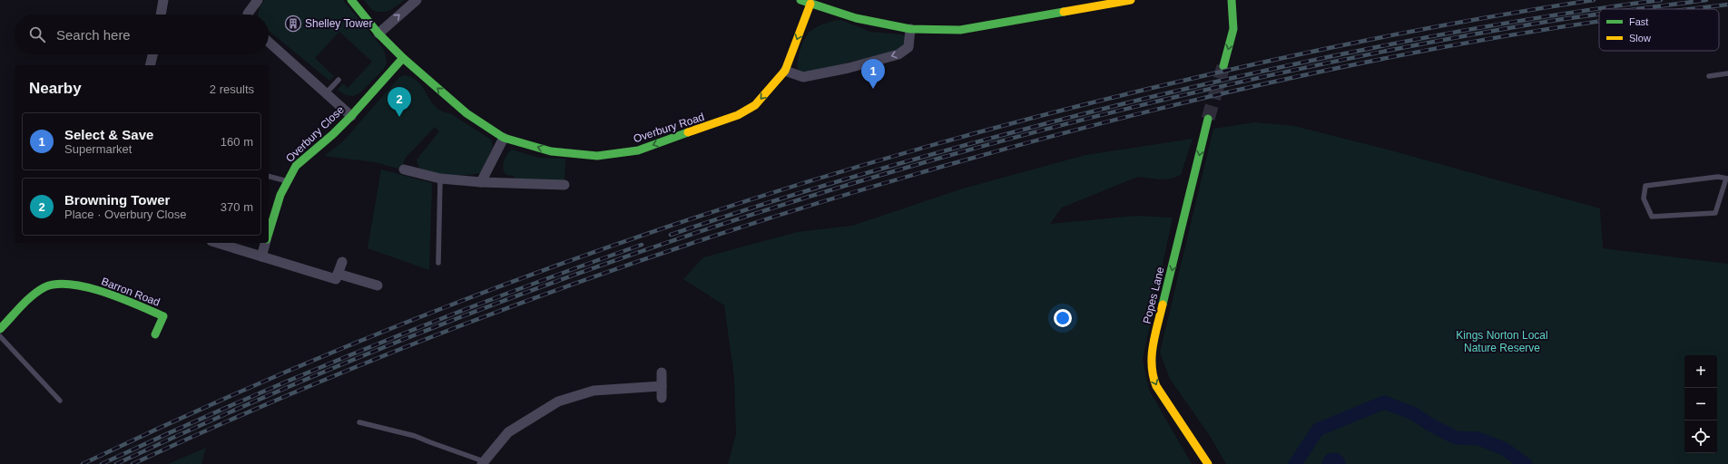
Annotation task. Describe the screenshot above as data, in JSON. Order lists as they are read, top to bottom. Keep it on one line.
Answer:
{"streets":{"street":["Overbury Road","Overbury Close","Barron Road","Popes Lane"]},"crossings":[["Overbury Road","Overbury Close"]],"one_way":["Overbury Road","Popes Lane"],"parks":["Kings Norton Local Nature Reserve"],"places":{"building":["Shelley Tower"]},"legend":["Fast","Slow"],"page":{"search":"Search here","pins":["1","2"],"heading":["Nearby","2 results"],"list":[{"mark":"1","name":"Select & Save","note":"Supermarket","value":"160 m"},{"mark":"2","name":"Browning Tower","note":"Place · Overbury Close","value":"370 m"}],"map_buttons":["+","−"]}}
